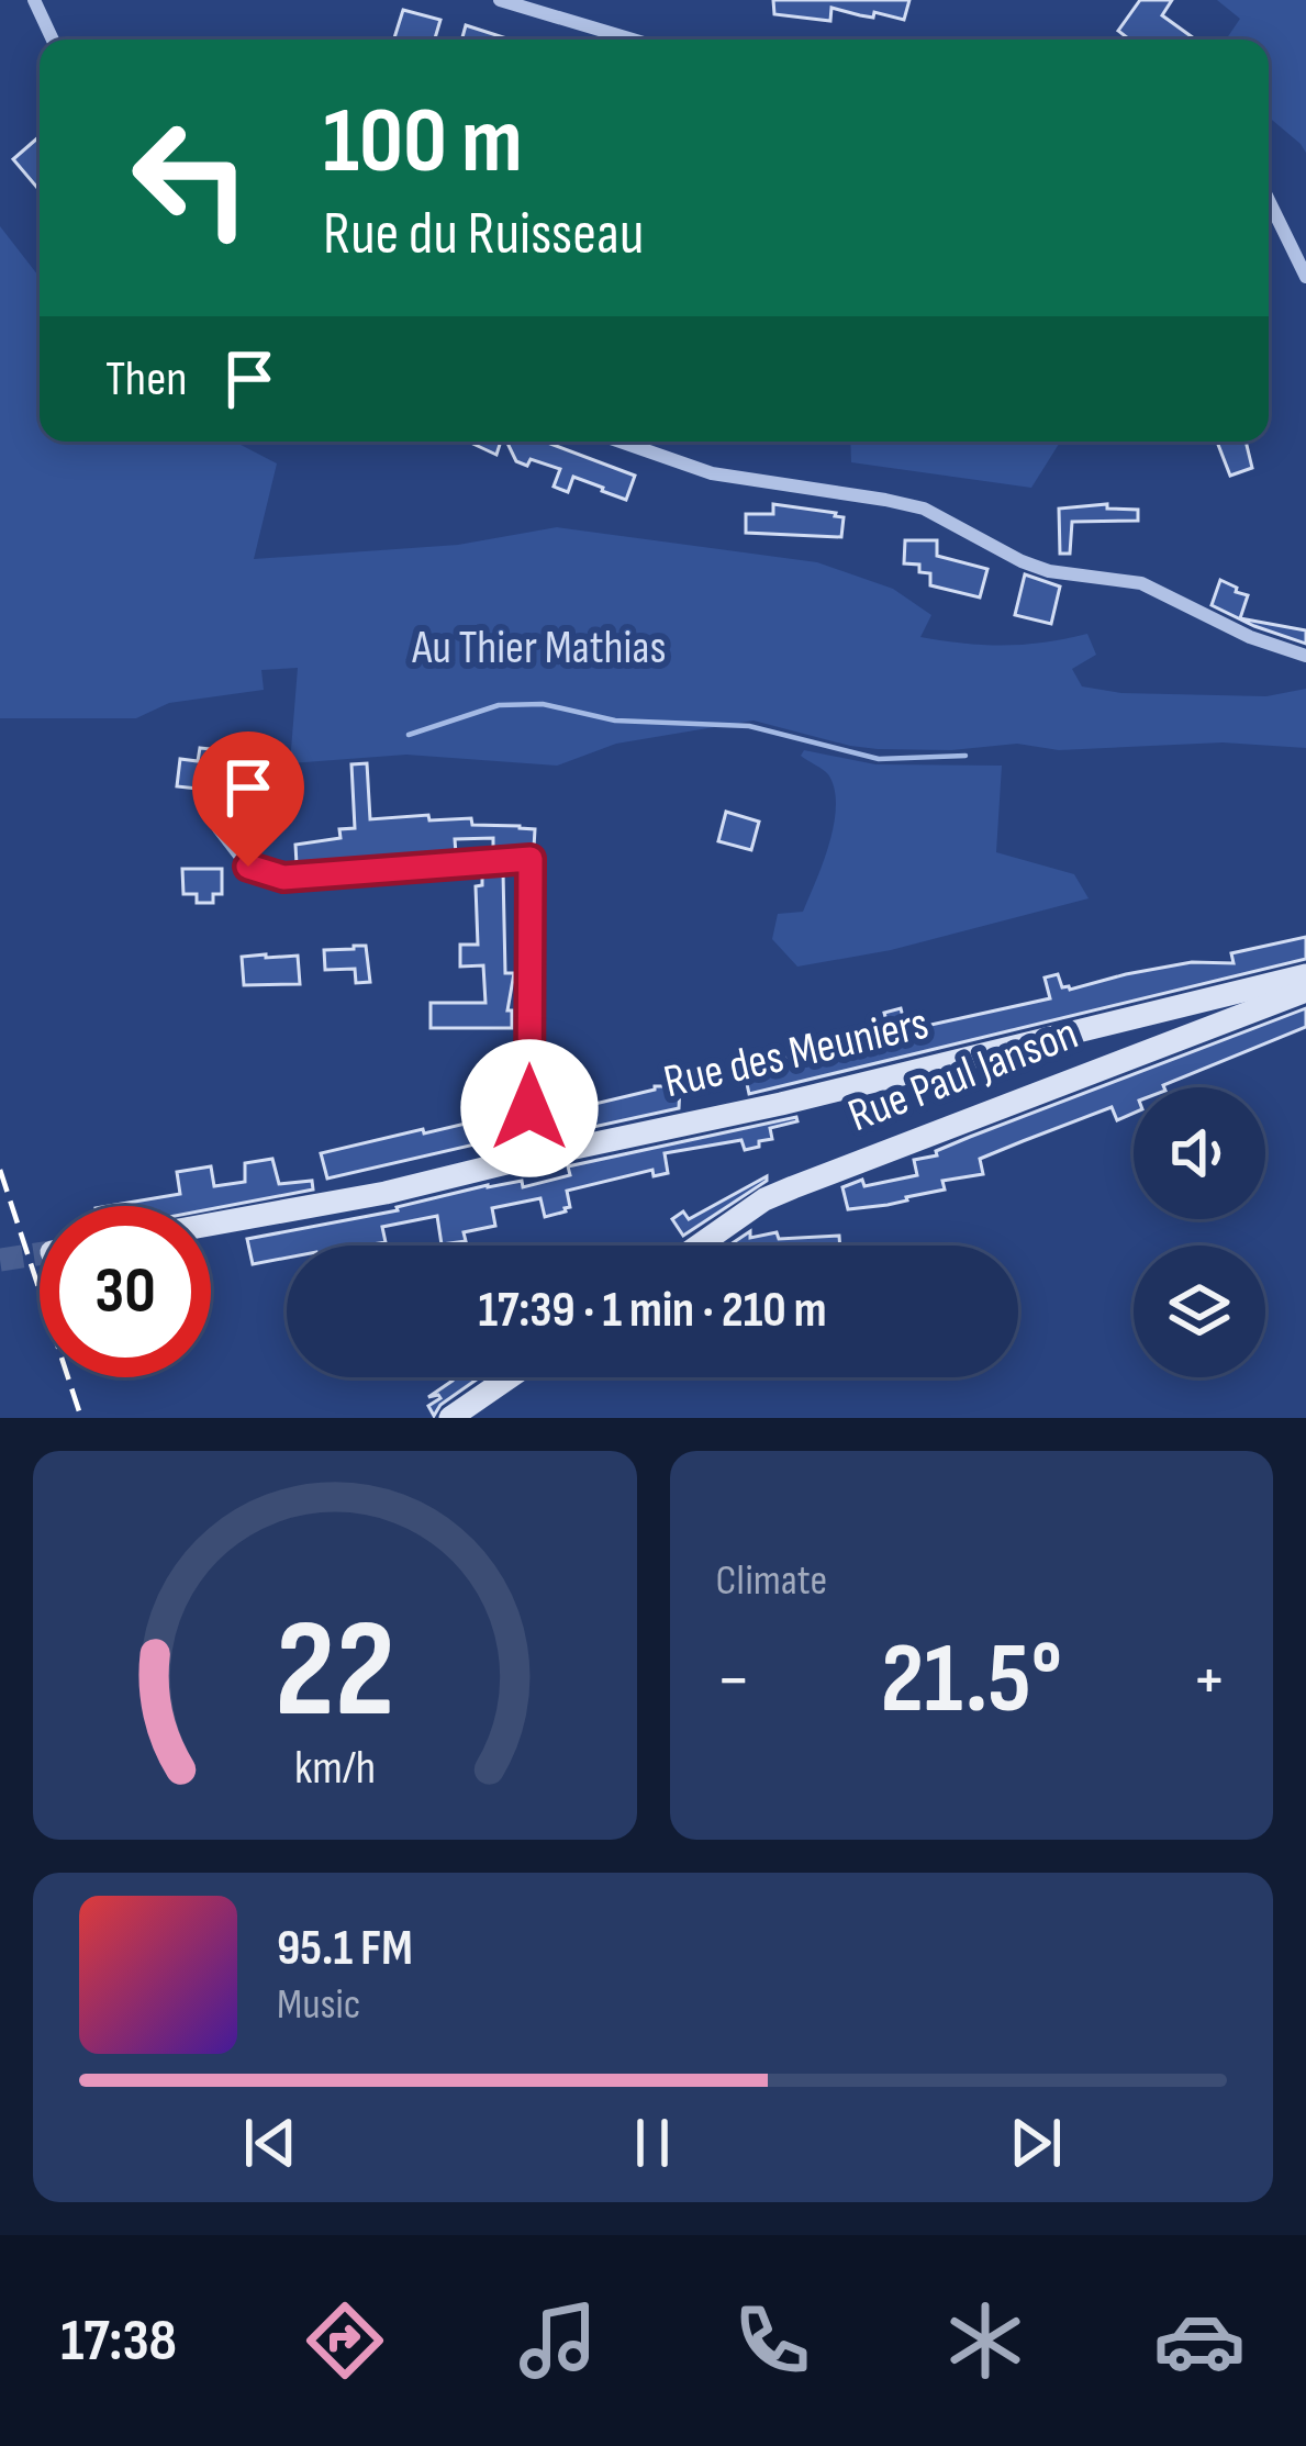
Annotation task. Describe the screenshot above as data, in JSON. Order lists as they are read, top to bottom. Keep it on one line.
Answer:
{"streets":{"street":["Rue des Meuniers","Rue Paul Janson"]},"parks":["Au Thier Mathias"],"page":{"turn":["100 m","Rue du Ruisseau"],"then":"Then","limit":"30","trip":"17:39 · 1 min · 210 m","tile":"Climate","heat":["−","21.5°","+"],"song":["95.1 FM","Music"],"tabs":"17:38","gauge":["22","km/h"]}}
